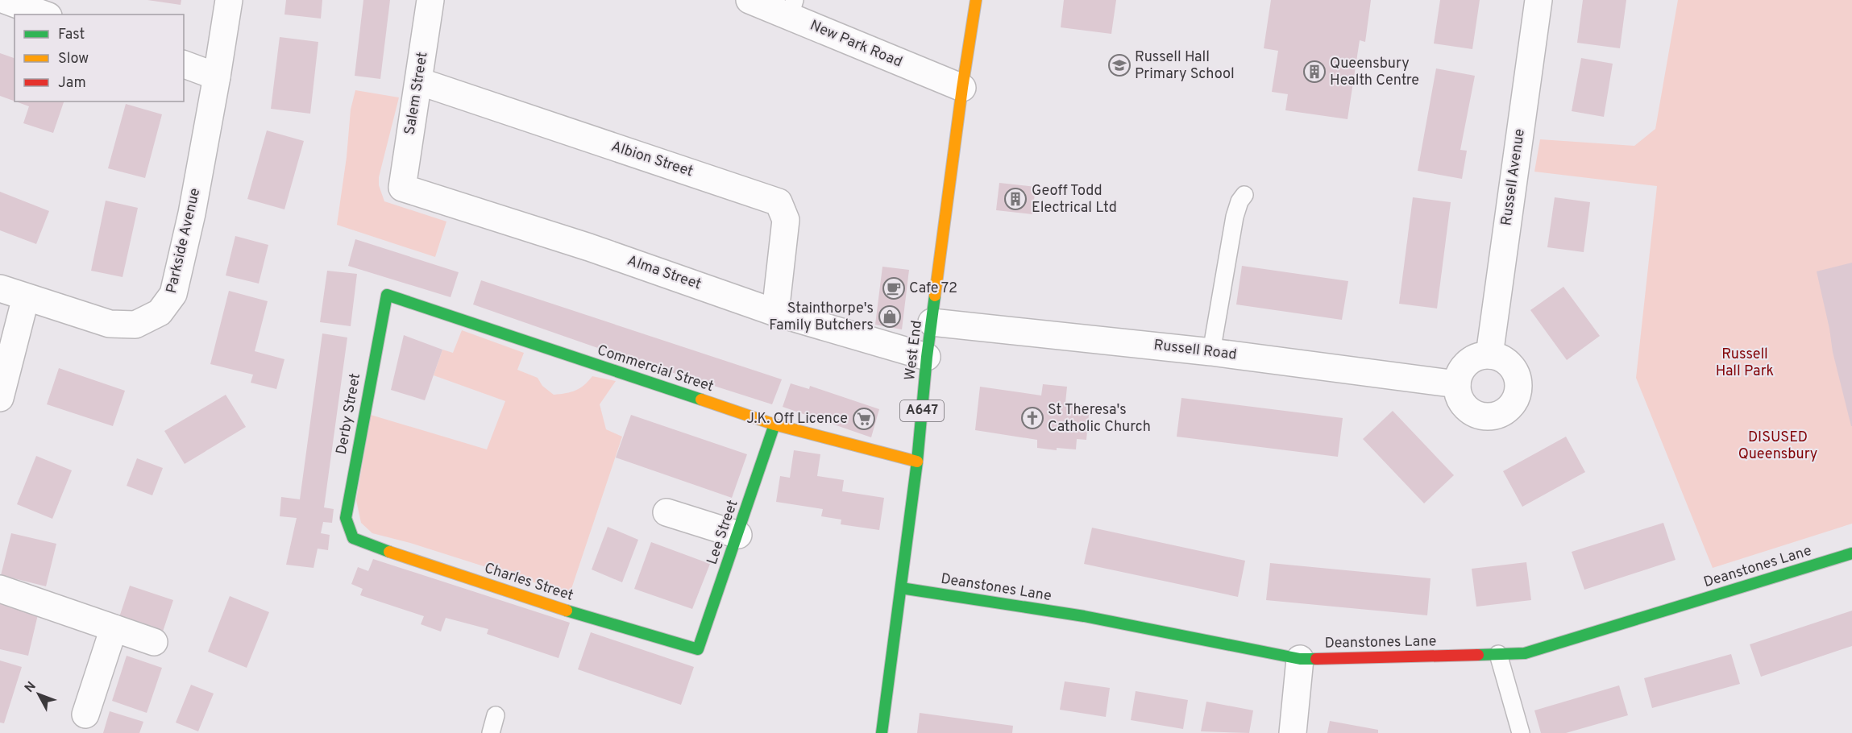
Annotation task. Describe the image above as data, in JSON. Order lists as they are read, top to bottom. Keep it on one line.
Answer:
{"streets":{"street":["New Park Road","Salem Street","Albion Street","Russell Avenue","Parkside Avenue","Alma Street","West End","Russell Road","Commercial Street","A647","Derby Street","Lee Street","Deanstones Lane","Charles Street"]},"crossings":[["New Park Road","West End"],["Salem Street","Albion Street"],["Salem Street","Alma Street"],["Albion Street","Alma Street"],["Russell Avenue","Russell Road"],["Alma Street","West End"],["West End","Russell Road"],["West End","Commercial Street"],["West End","Deanstones Lane"],["Commercial Street","Derby Street"],["Commercial Street","Lee Street"],["Derby Street","Charles Street"],["Lee Street","Charles Street"]],"parks":["Russell Hall Park","DISUSED Queensbury"],"places":{"school or university":["Russell Hall Primary School"],"building":["Queensbury Health Centre","Geoff Todd Electrical Ltd"],"cafe":["Cafe 72"],"shop":["Stainthorpe's Family Butchers"],"church":["St Theresa's Catholic Church"],"supermarket":["J.K. Off Licence"]},"legend":["Fast","Slow","Jam"],"north":"top left"}
